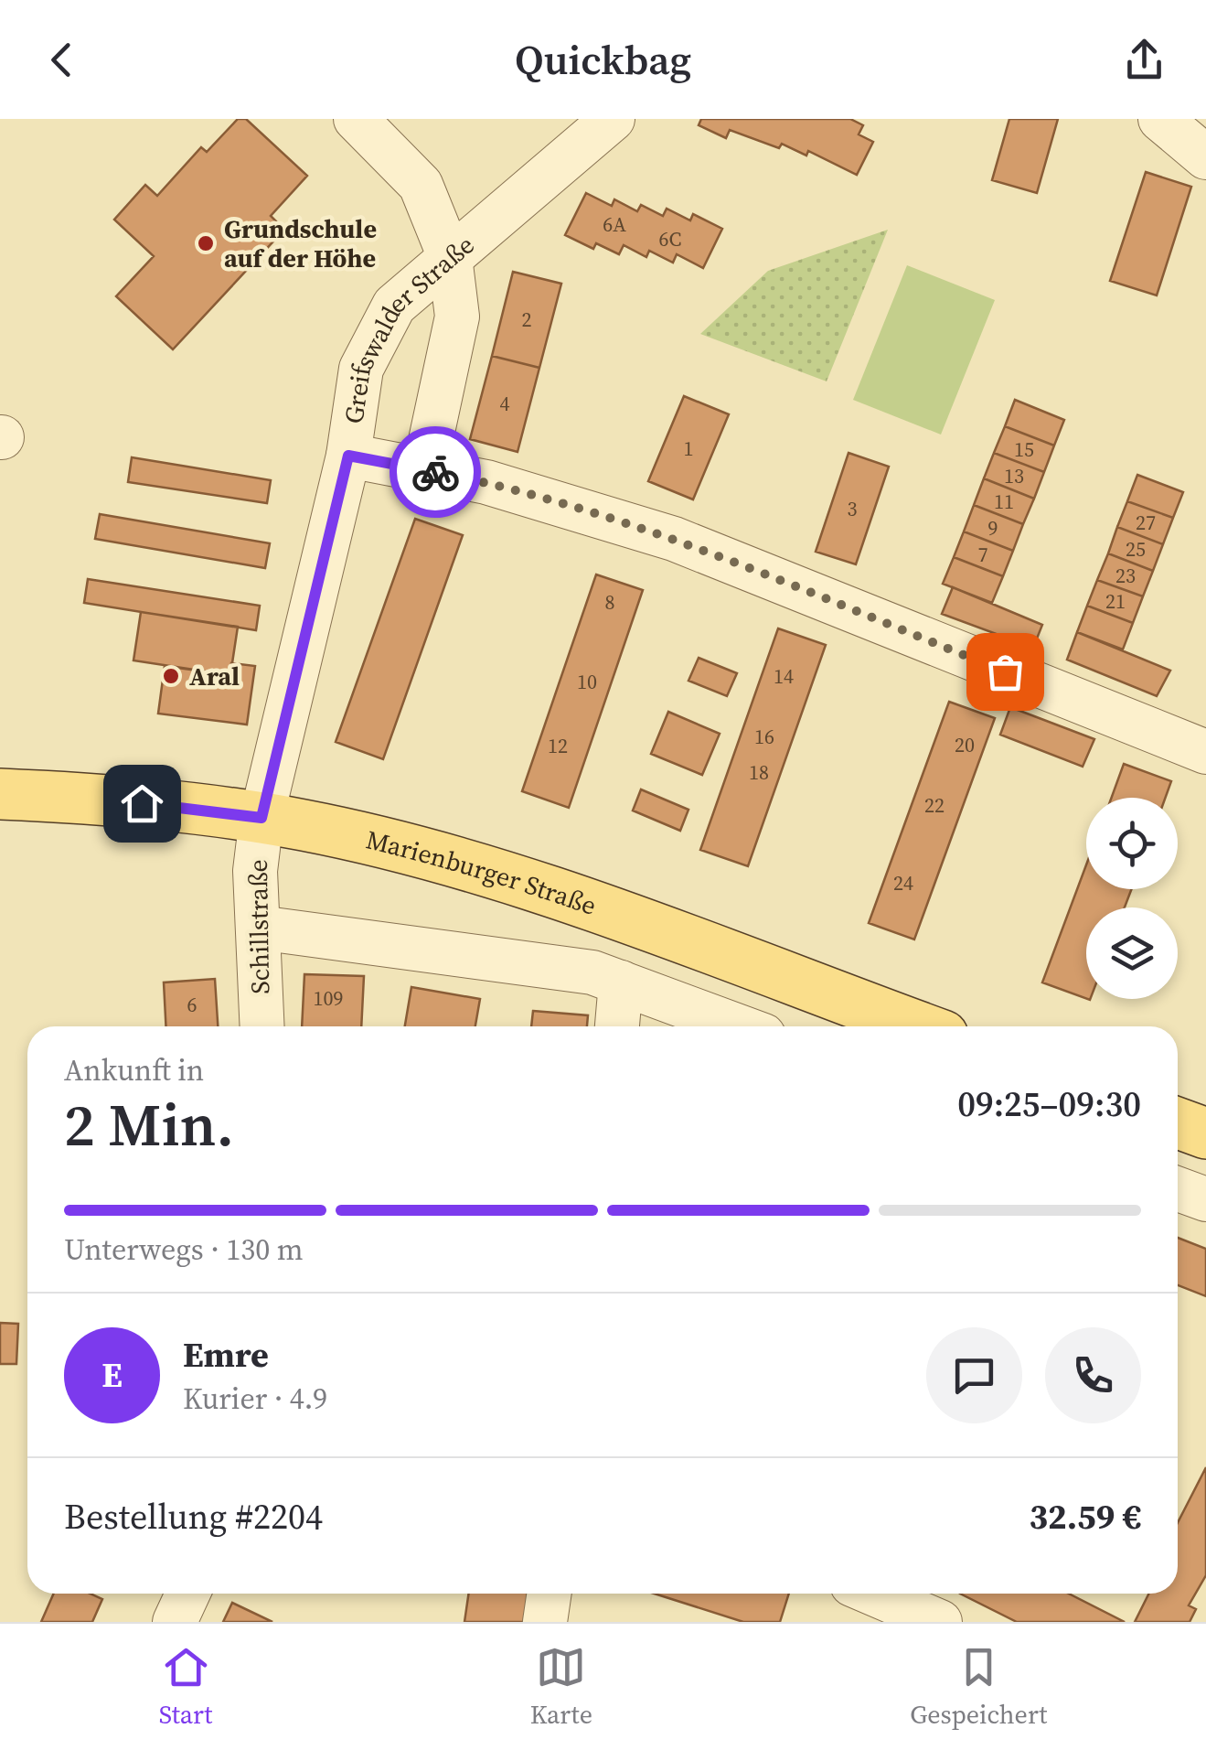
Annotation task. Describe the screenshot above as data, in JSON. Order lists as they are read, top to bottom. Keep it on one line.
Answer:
{"streets":{"main road":["Marienburger Straße"],"street":["Greifswalder Straße","Schillstraße"]},"crossings":[["Greifswalder Straße","Marienburger Straße"],["Greifswalder Straße","Schillstraße"],["Marienburger Straße","Schillstraße"]],"places":["Grundschule auf der Höhe","Aral"],"house_numbers":["6A","6C","2","4","1","15","13","11","3","27","9","25","7","23","21","8","14","10","16","20","12","18","22","24","109","6"],"page":{"header":"Quickbag","heading":["2 Min.","Ankunft in","09:25–09:30"],"panel":["Emre","Kurier · 4.9","Bestellung #2204","32.59 €"],"bar":"Unterwegs · 130 m","round":"E","tabs":["Start","Karte","Gespeichert"]}}
